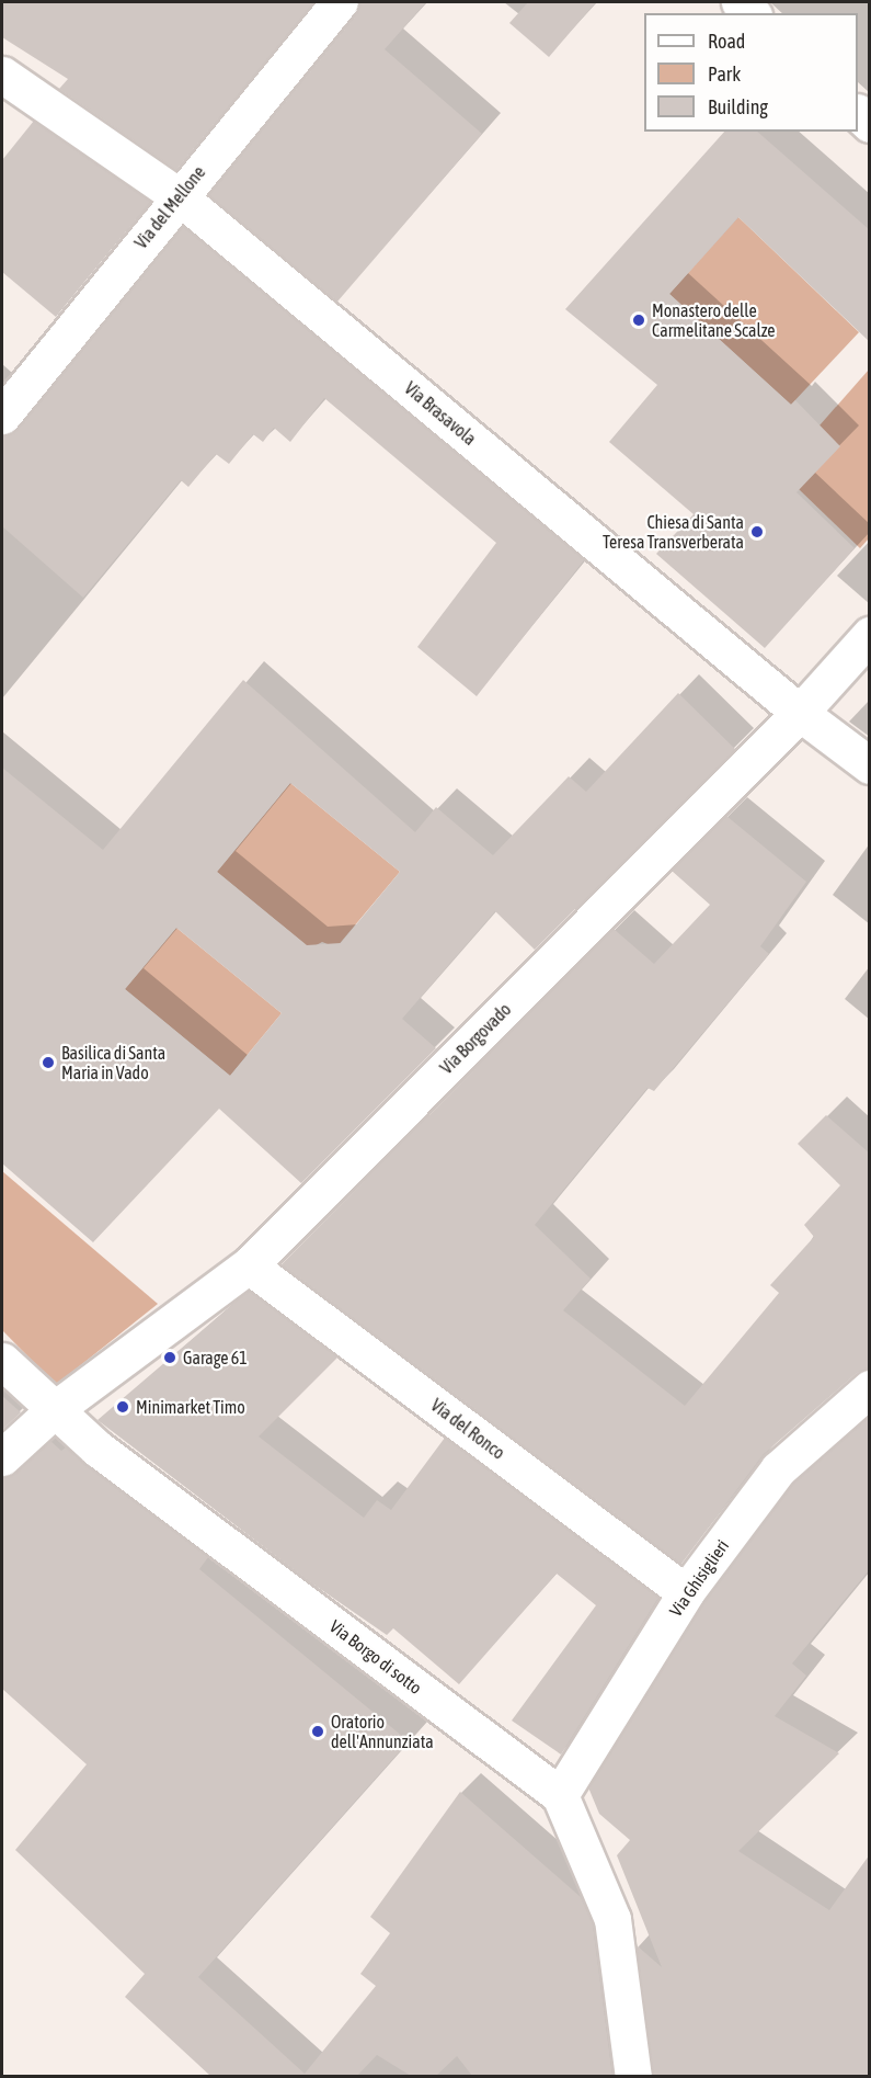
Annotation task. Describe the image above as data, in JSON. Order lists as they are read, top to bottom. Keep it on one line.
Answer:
{"streets":{"street":["Via del Mellone","Via Brasavola","Via Borgovado","Via del Ronco","Via Ghisiglieri","Via Borgo di sotto"]},"crossings":[["Via del Mellone","Via Brasavola"],["Via Brasavola","Via Borgovado"],["Via Borgovado","Via del Ronco"],["Via Borgovado","Via Borgo di sotto"],["Via del Ronco","Via Ghisiglieri"],["Via Ghisiglieri","Via Borgo di sotto"]],"places":["Monastero delle Carmelitane Scalze","Chiesa di Santa Teresa Transverberata","Basilica di Santa Maria in Vado","Garage 61","Minimarket Timo","Oratorio dell'Annunziata"],"legend":["Road","Park","Building"]}
